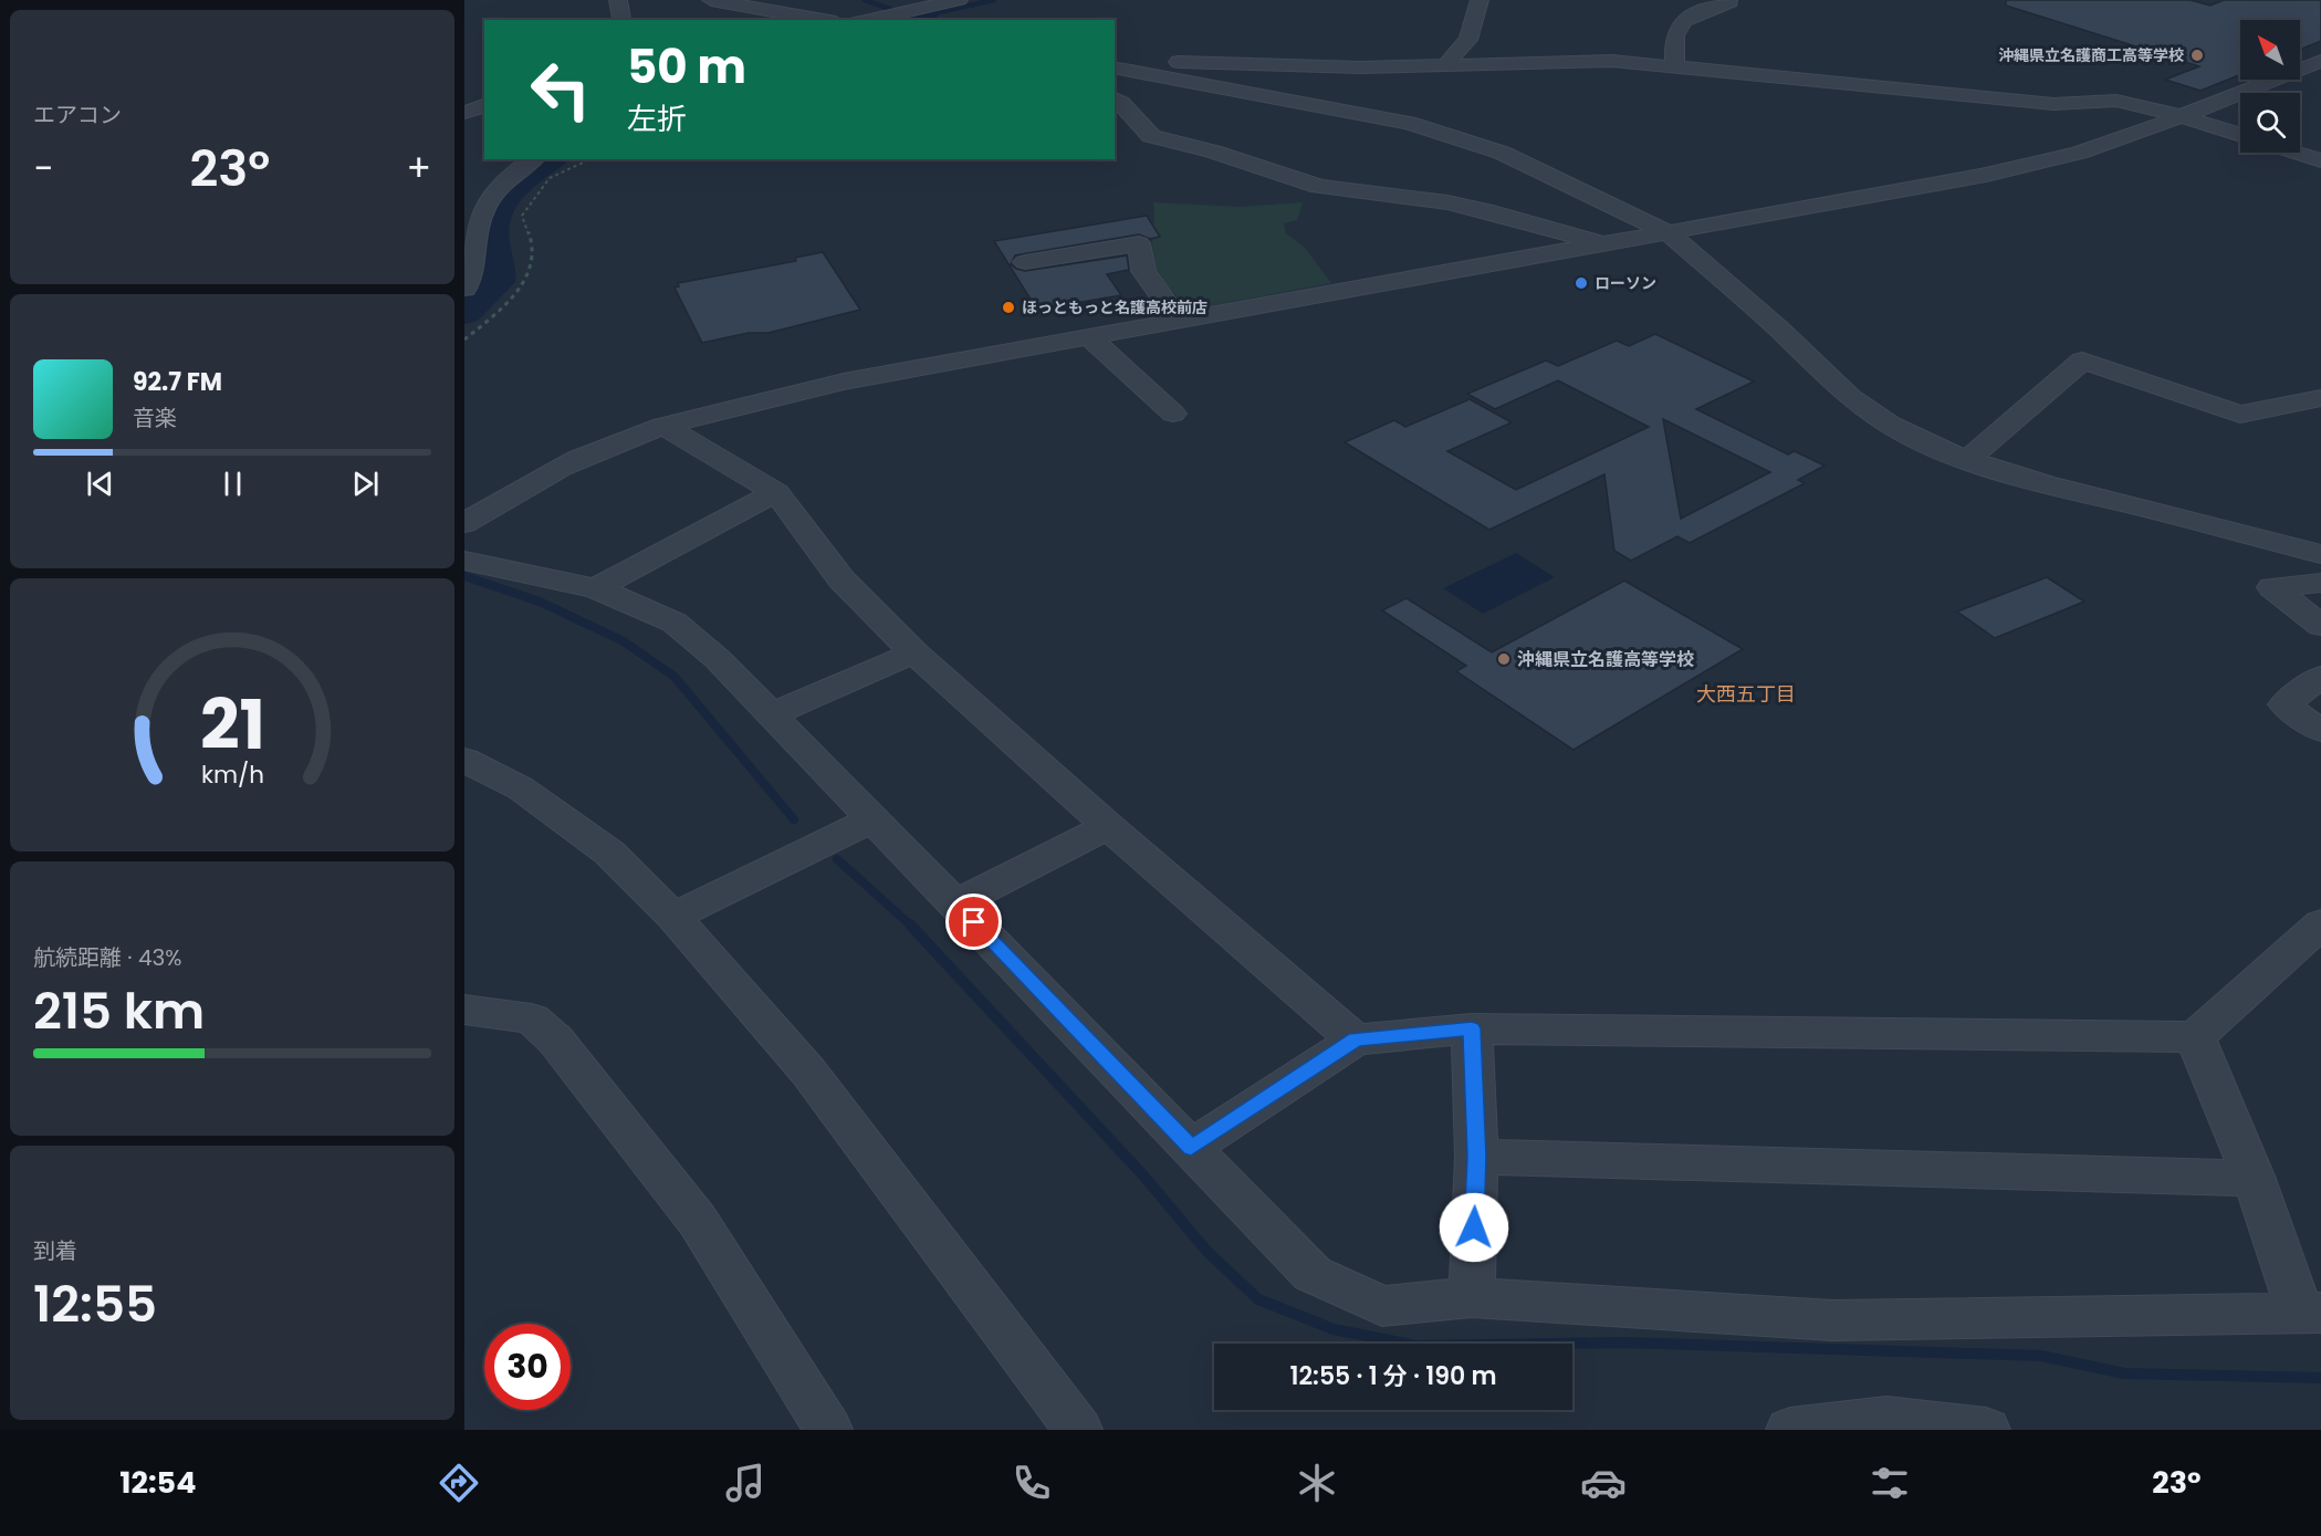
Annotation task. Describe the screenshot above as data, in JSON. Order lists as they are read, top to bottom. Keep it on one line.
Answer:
{"districts":["大西五丁目"],"places":["沖縄県立名護商工高等学校","ローソン","ほっともっと名護高校前店","沖縄県立名護高等学校"],"north":"top left","page":{"tile":["エアコン",["航続距離 · 43%","215 km"],["到着","12:55"]],"turn":["50 m","左折"],"heat":["−","23°","+"],"song":["92.7 FM","音楽"],"limit":"30","trip":"12:55 · 1 分 · 190 m","tabs":["12:54","23°"],"gauge":["21","km/h"]}}
